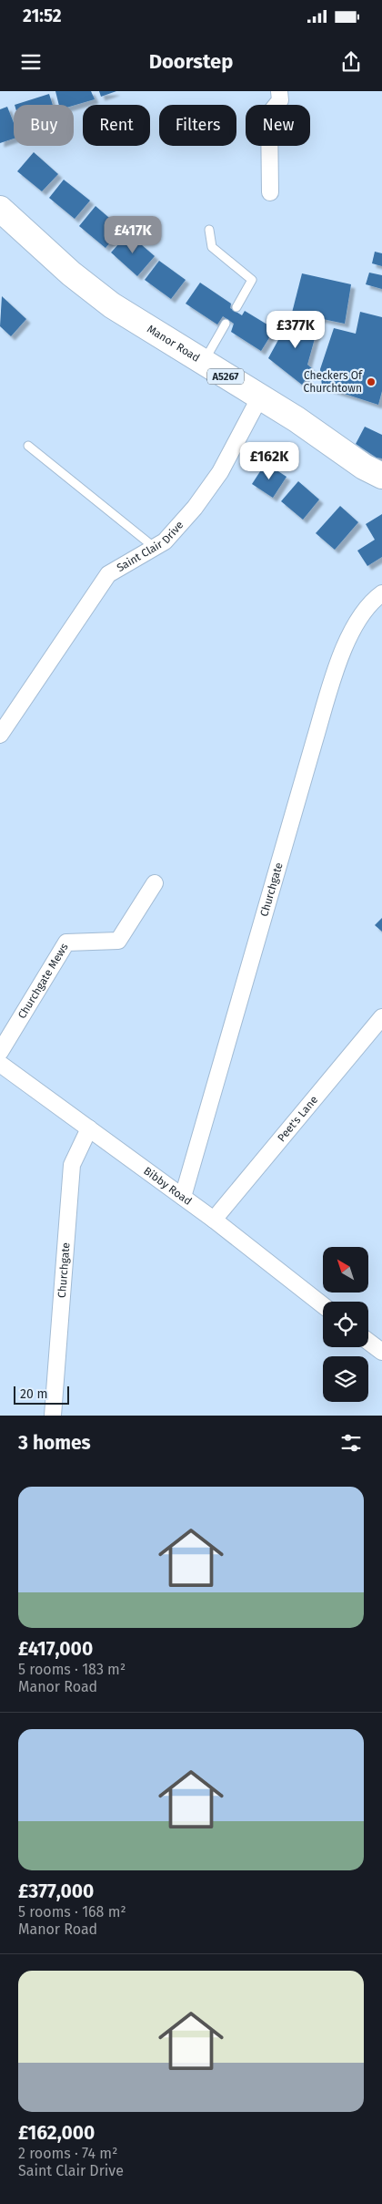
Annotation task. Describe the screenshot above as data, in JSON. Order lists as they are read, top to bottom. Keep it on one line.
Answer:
{"streets":{"main road":["Manor Road","A5267"],"street":["Saint Clair Drive","Churchgate","Churchgate Mews","Peet's Lane","Bibby Road"]},"crossings":[["Manor Road","Saint Clair Drive"],["Churchgate","Bibby Road"],["Peet's Lane","Bibby Road"]],"places":["Checkers Of Churchtown"],"scale_bar":"20 m","north":"top left","page":{"status":"21:52","header":"Doorstep","chip":["Buy","Rent","Filters","New"],"price":["£417K","£377K","£162K"],"scale":"20 m","heading":"3 homes","list":[{"name":"£417,000","note":"5 rooms · 183 m² · Manor Road"},{"name":"£377,000","note":"5 rooms · 168 m² · Manor Road"},{"name":"£162,000","note":"2 rooms · 74 m² · Saint Clair Drive"}]}}
